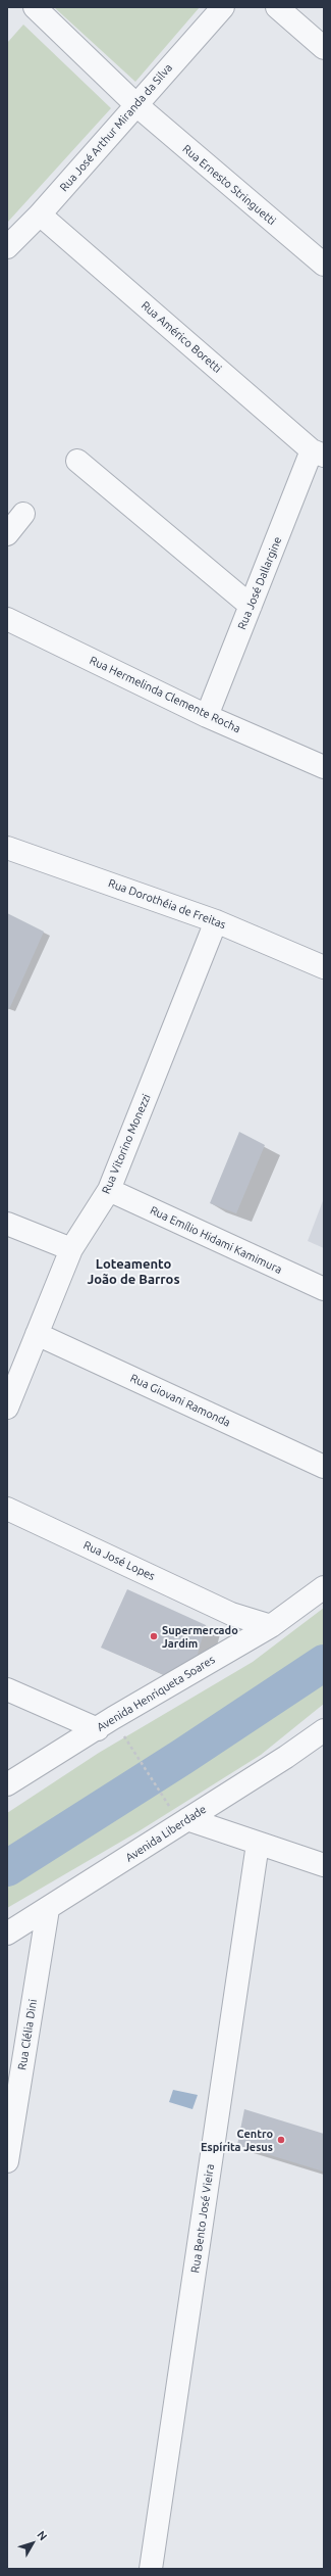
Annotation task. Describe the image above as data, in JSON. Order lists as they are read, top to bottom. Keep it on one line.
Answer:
{"streets":{"street":["Rua José Arthur Miranda da Silva","Rua Ernesto Stringuetti","Rua Américo Boretti","Rua José Dallargine","Rua Hermelinda Clemente Rocha","Rua Dorothéia de Freitas","Rua Vitorino Monezzi","Rua Emílio Hidami Kamimura","Rua Giovani Ramonda","Rua José Lopes","Avenida Henriqueta Soares","Avenida Liberdade","Rua Clélia Dini","Rua Bento José Vieira"]},"crossings":[["Rua José Arthur Miranda da Silva","Rua Ernesto Stringuetti"],["Rua José Arthur Miranda da Silva","Rua Américo Boretti"],["Rua Américo Boretti","Rua José Dallargine"],["Rua José Dallargine","Rua Hermelinda Clemente Rocha"],["Rua Dorothéia de Freitas","Rua Vitorino Monezzi"],["Rua Vitorino Monezzi","Rua Emílio Hidami Kamimura"],["Rua Vitorino Monezzi","Rua Giovani Ramonda"],["Rua José Lopes","Avenida Henriqueta Soares"],["Avenida Liberdade","Rua Clélia Dini"]],"districts":["Loteamento João de Barros"],"places":["Supermercado Jardim","Centro Espírita Jesus"],"north":"top right"}
